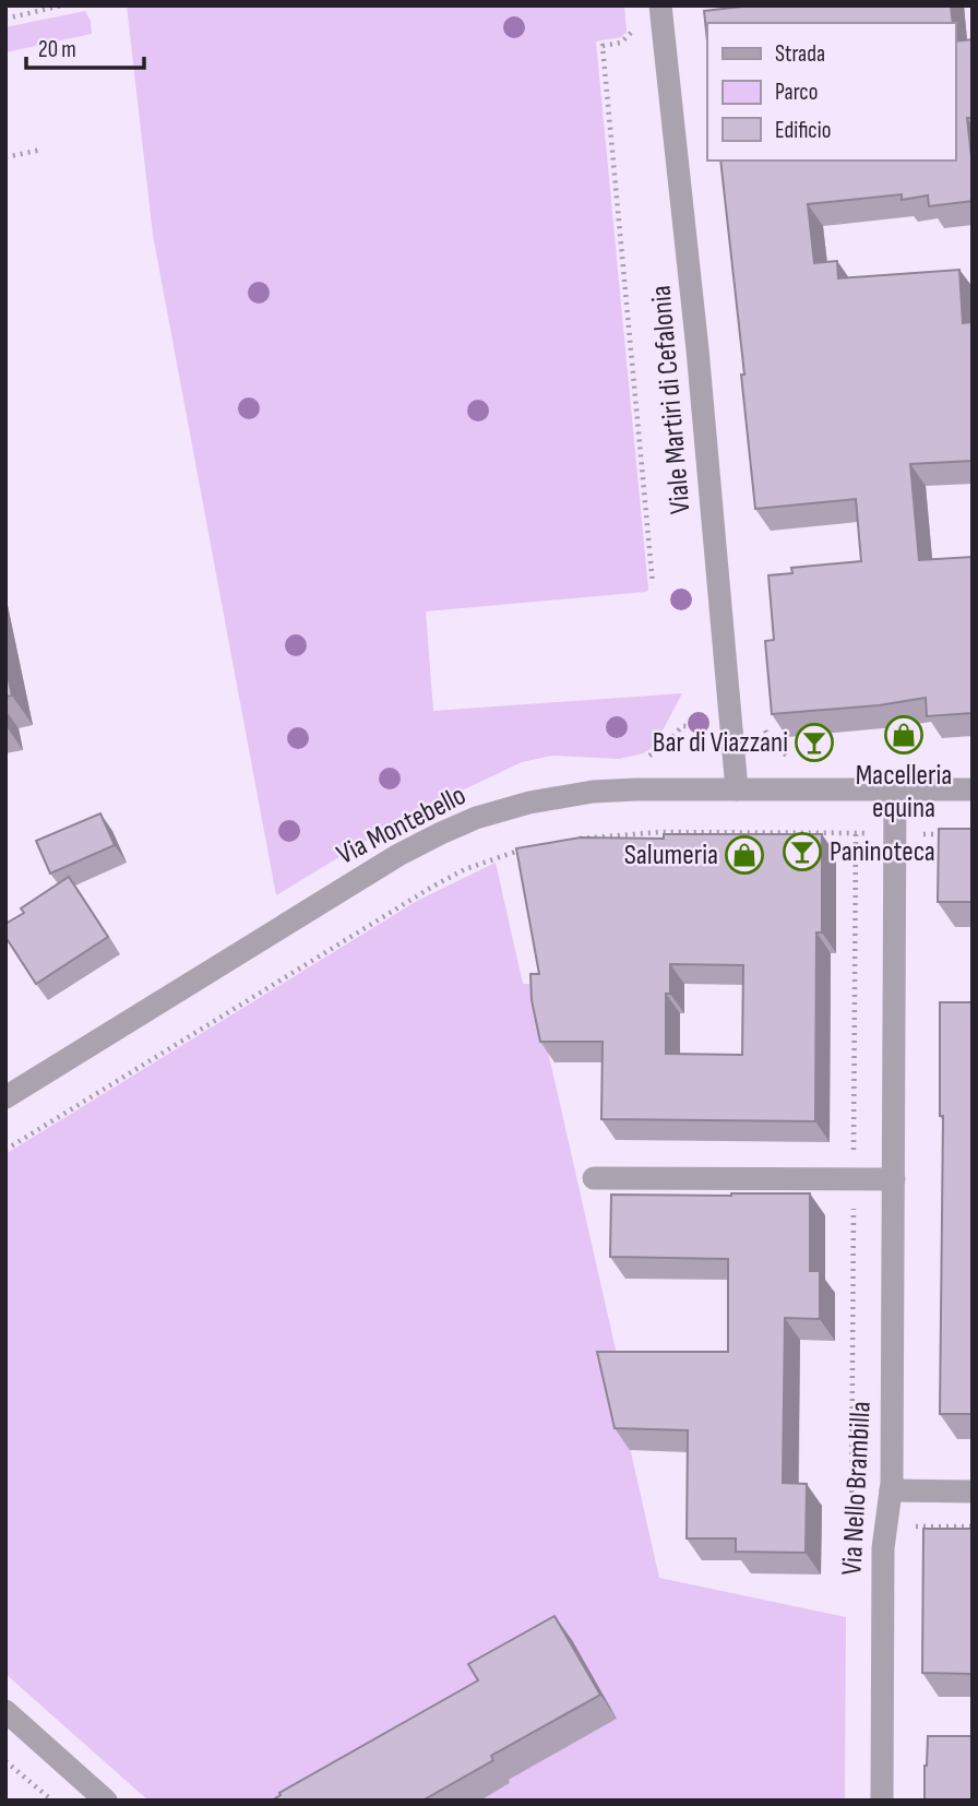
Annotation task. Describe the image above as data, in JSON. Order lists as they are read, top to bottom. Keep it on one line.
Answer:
{"streets":{"street":["Viale Martiri di Cefalonia","Via Montebello","Via Nello Brambilla"]},"crossings":[["Viale Martiri di Cefalonia","Via Montebello"],["Via Montebello","Via Nello Brambilla"]],"places":{"shop":["Macelleria equina","Salumeria"],"bar":["Bar di Viazzani","Paninoteca"]},"legend":["Strada","Parco","Edificio"],"scale_bar":"20 m"}
